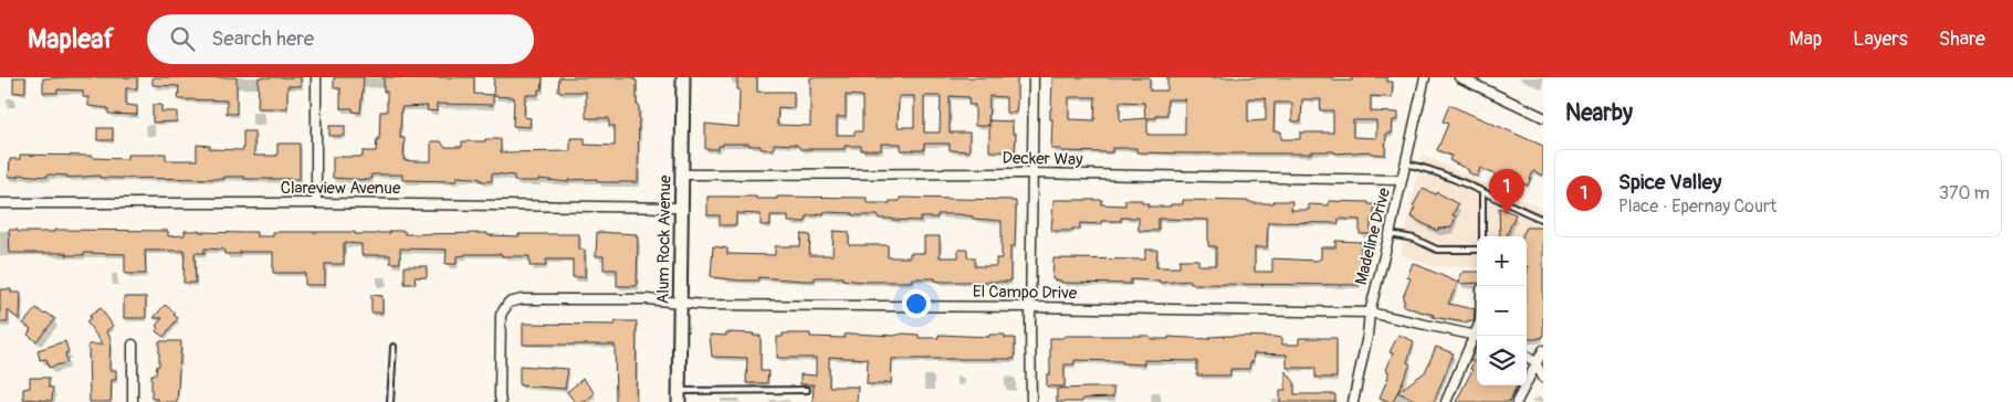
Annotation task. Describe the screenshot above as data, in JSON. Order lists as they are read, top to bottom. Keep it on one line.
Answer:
{"streets":{"main road":["Alum Rock Avenue"],"street":["Decker Way","Clareview Avenue","Madeline Drive","El Campo Drive"]},"crossings":[["Decker Way","Madeline Drive"],["Decker Way","Alum Rock Avenue"],["Clareview Avenue","Alum Rock Avenue"],["Madeline Drive","El Campo Drive"],["Alum Rock Avenue","El Campo Drive"]],"page":{"header":"Mapleaf","search":"Search here","nav":["Map","Layers","Share"],"heading":"Nearby","list":[{"mark":"1","name":"Spice Valley","note":"Place · Epernay Court","value":"370 m"}],"pins":"1","map_buttons":["+","−"]}}
